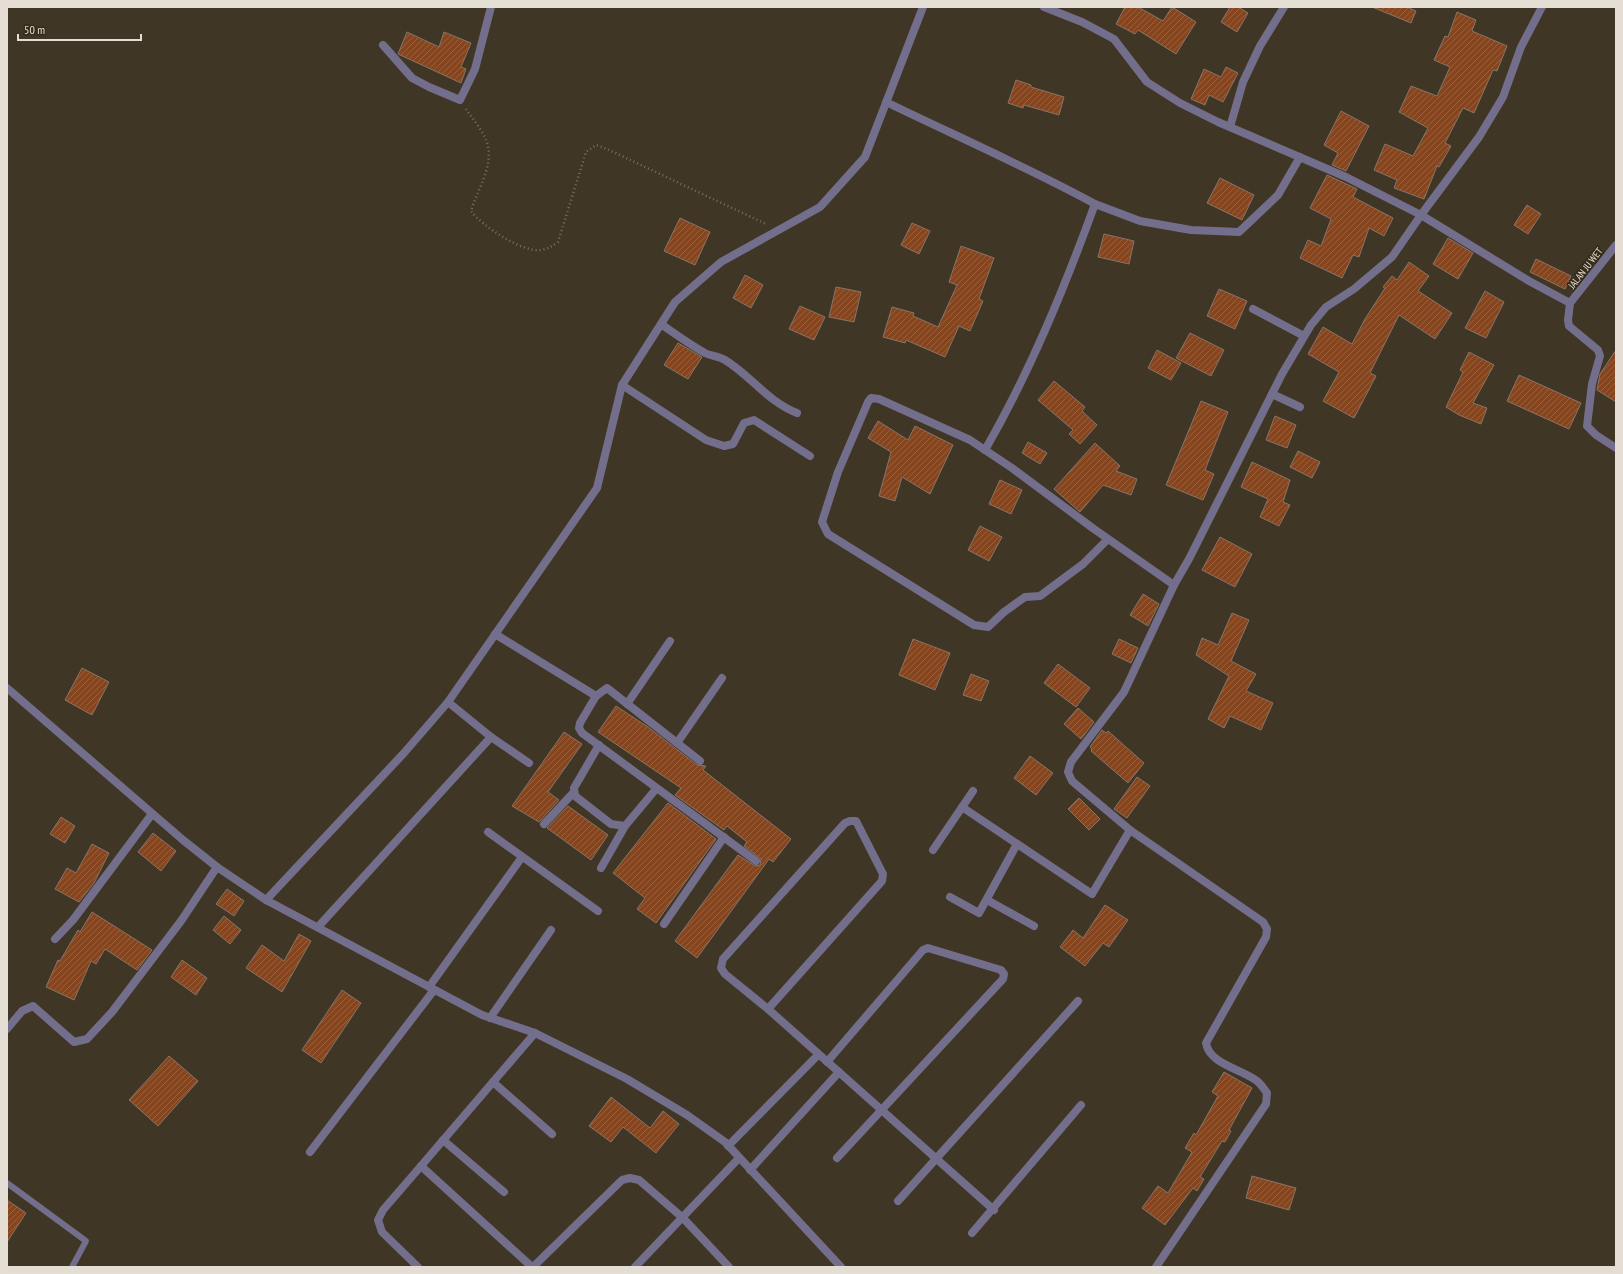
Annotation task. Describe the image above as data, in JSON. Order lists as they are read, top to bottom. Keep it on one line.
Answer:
{"streets":{"street":["JALAN JU WET"]},"scale_bar":"50 m"}
